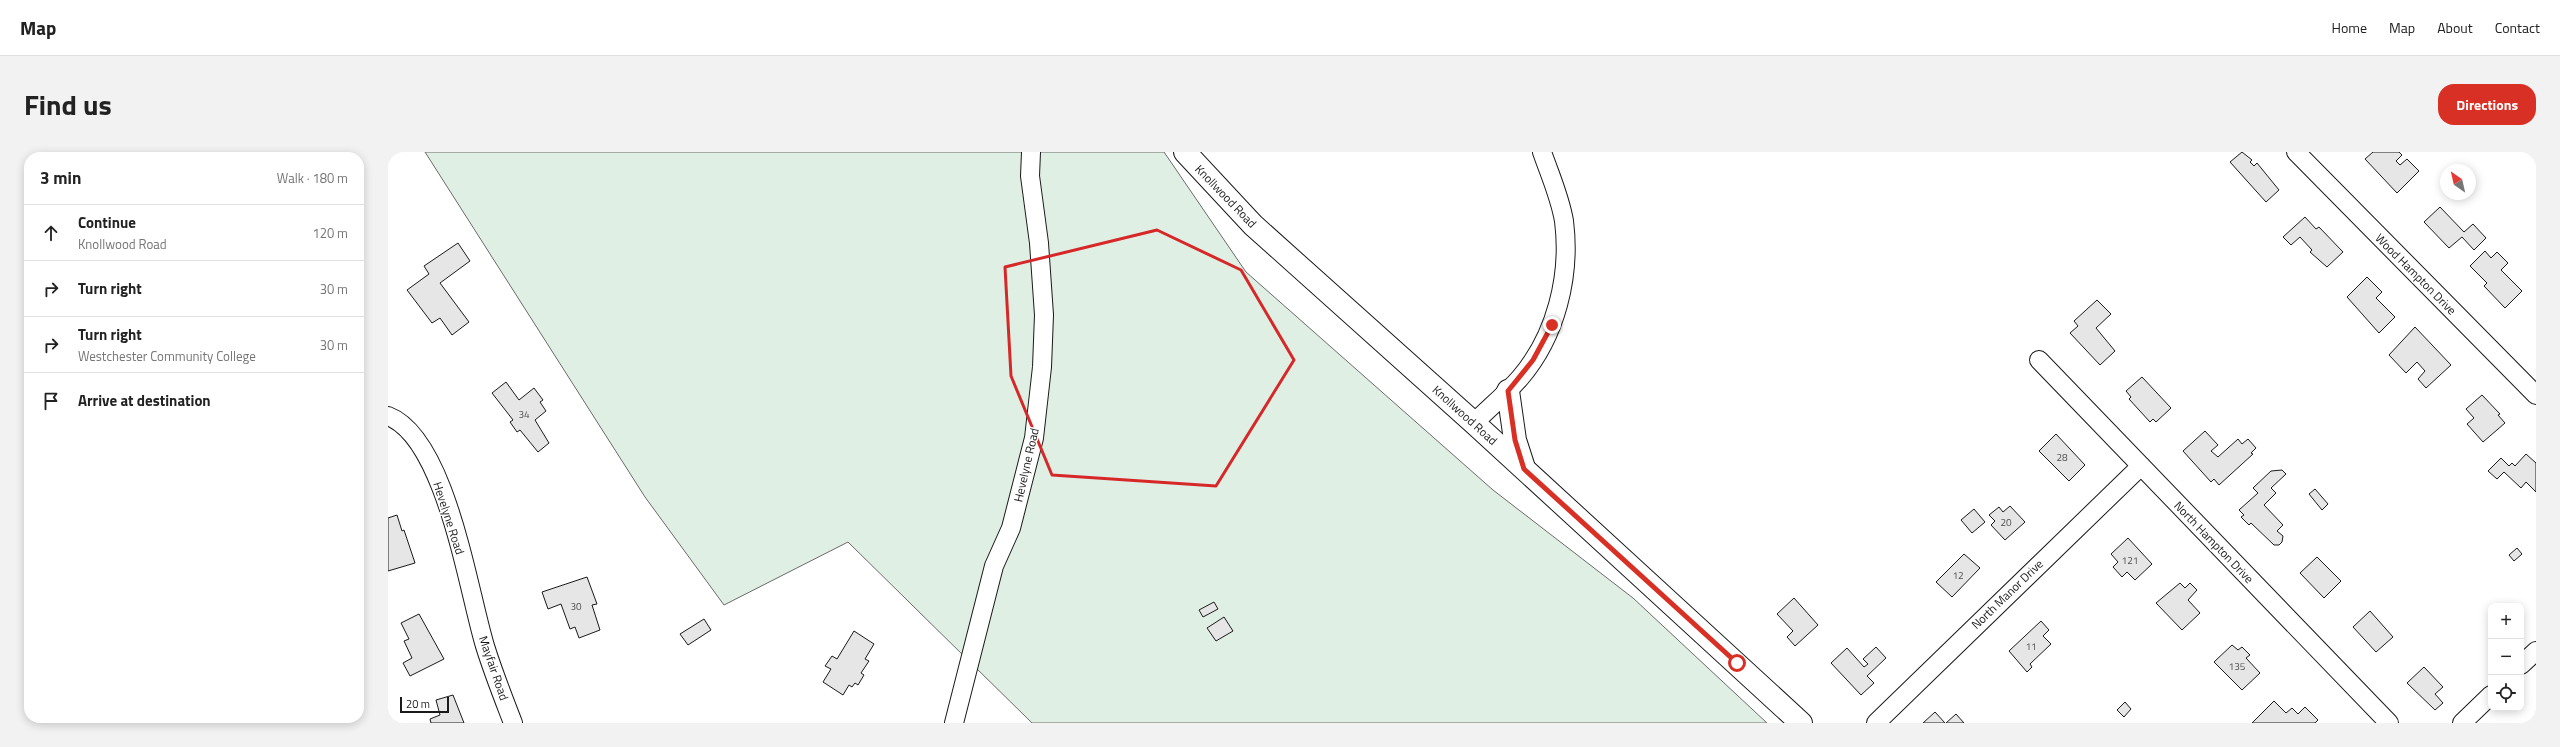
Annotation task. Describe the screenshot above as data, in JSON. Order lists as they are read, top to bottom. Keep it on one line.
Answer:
{"streets":{"main road":["Knollwood Road"],"street":["Wood Hampton Drive","Hevelyne Road","North Hampton Drive","North Manor Drive","Mayfair Road"]},"crossings":[["Hevelyne Road","Mayfair Road"],["North Hampton Drive","North Manor Drive"]],"house_numbers":["34","28","20","121","12","30","11","135"],"scale_bar":"20 m","north":"top left","page":{"header":"Map","nav":["Home","Map","About","Contact"],"title":"Find us","buttons":"Directions","heading":["3 min","Walk · 180 m"],"list":[["Continue","Knollwood Road","120 m"],["Turn right","30 m"],["Turn right","Westchester Community College","30 m"],"Arrive at destination"],"map_buttons":["+","−"],"scale":"20 m"}}
